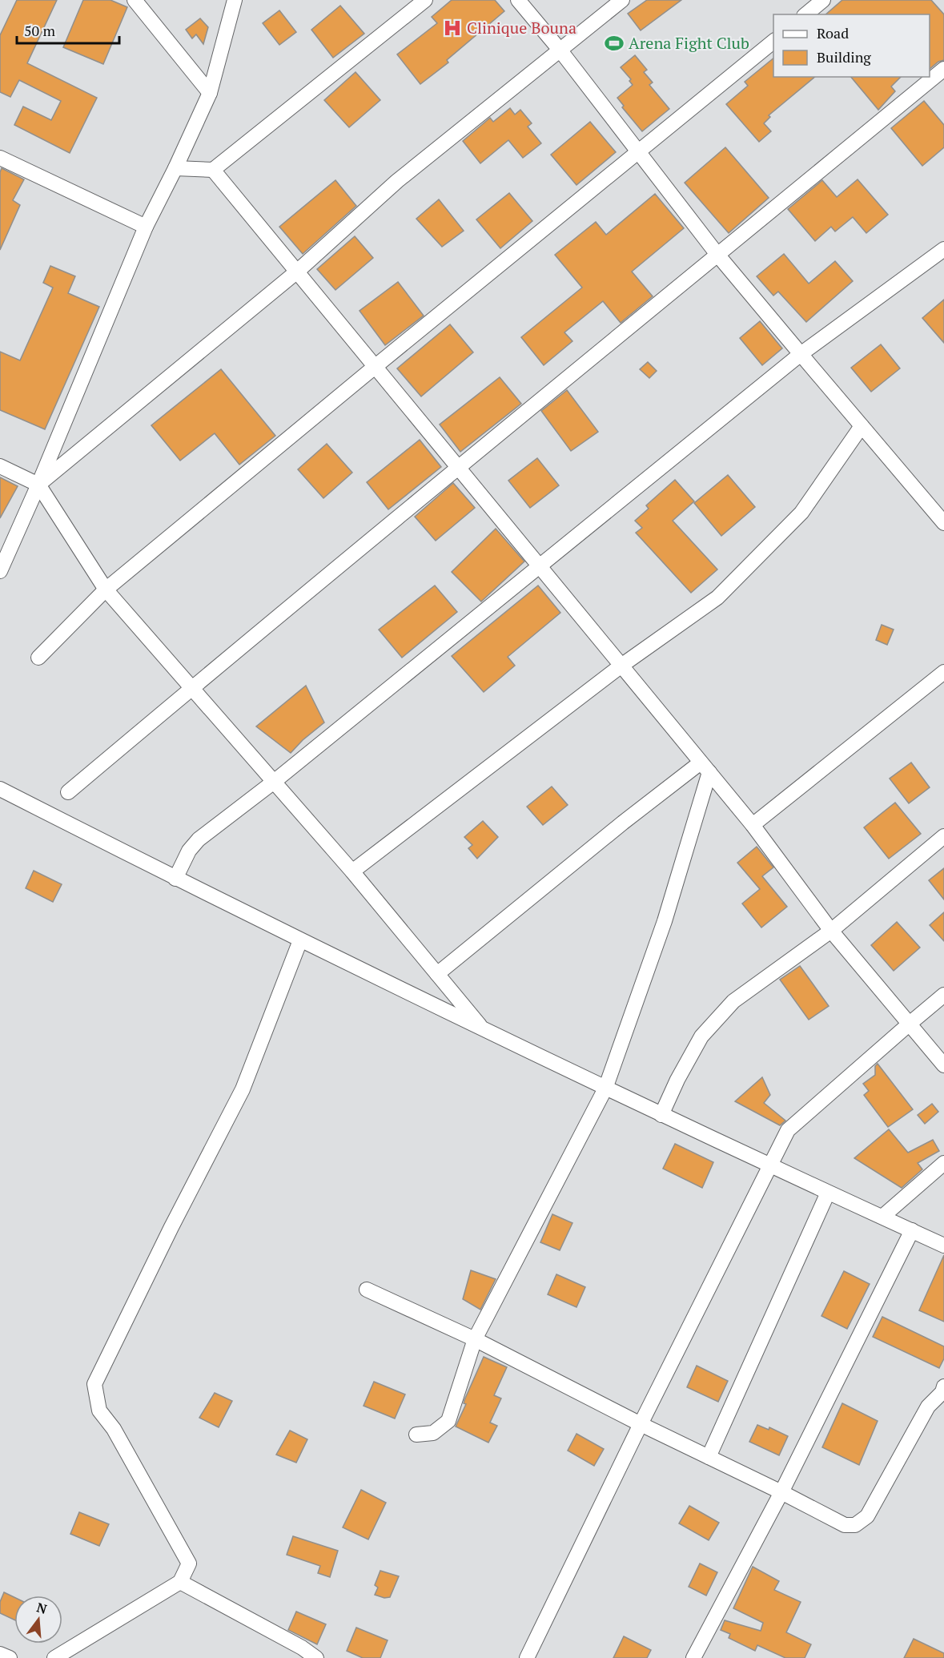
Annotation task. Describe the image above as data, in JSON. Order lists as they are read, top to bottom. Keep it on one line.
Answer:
{"places":{"hospital":["Clinique Bouna"],"sports":["Arena Fight Club"]},"legend":["Road","Building"],"scale_bar":"50 m","north":"top"}
